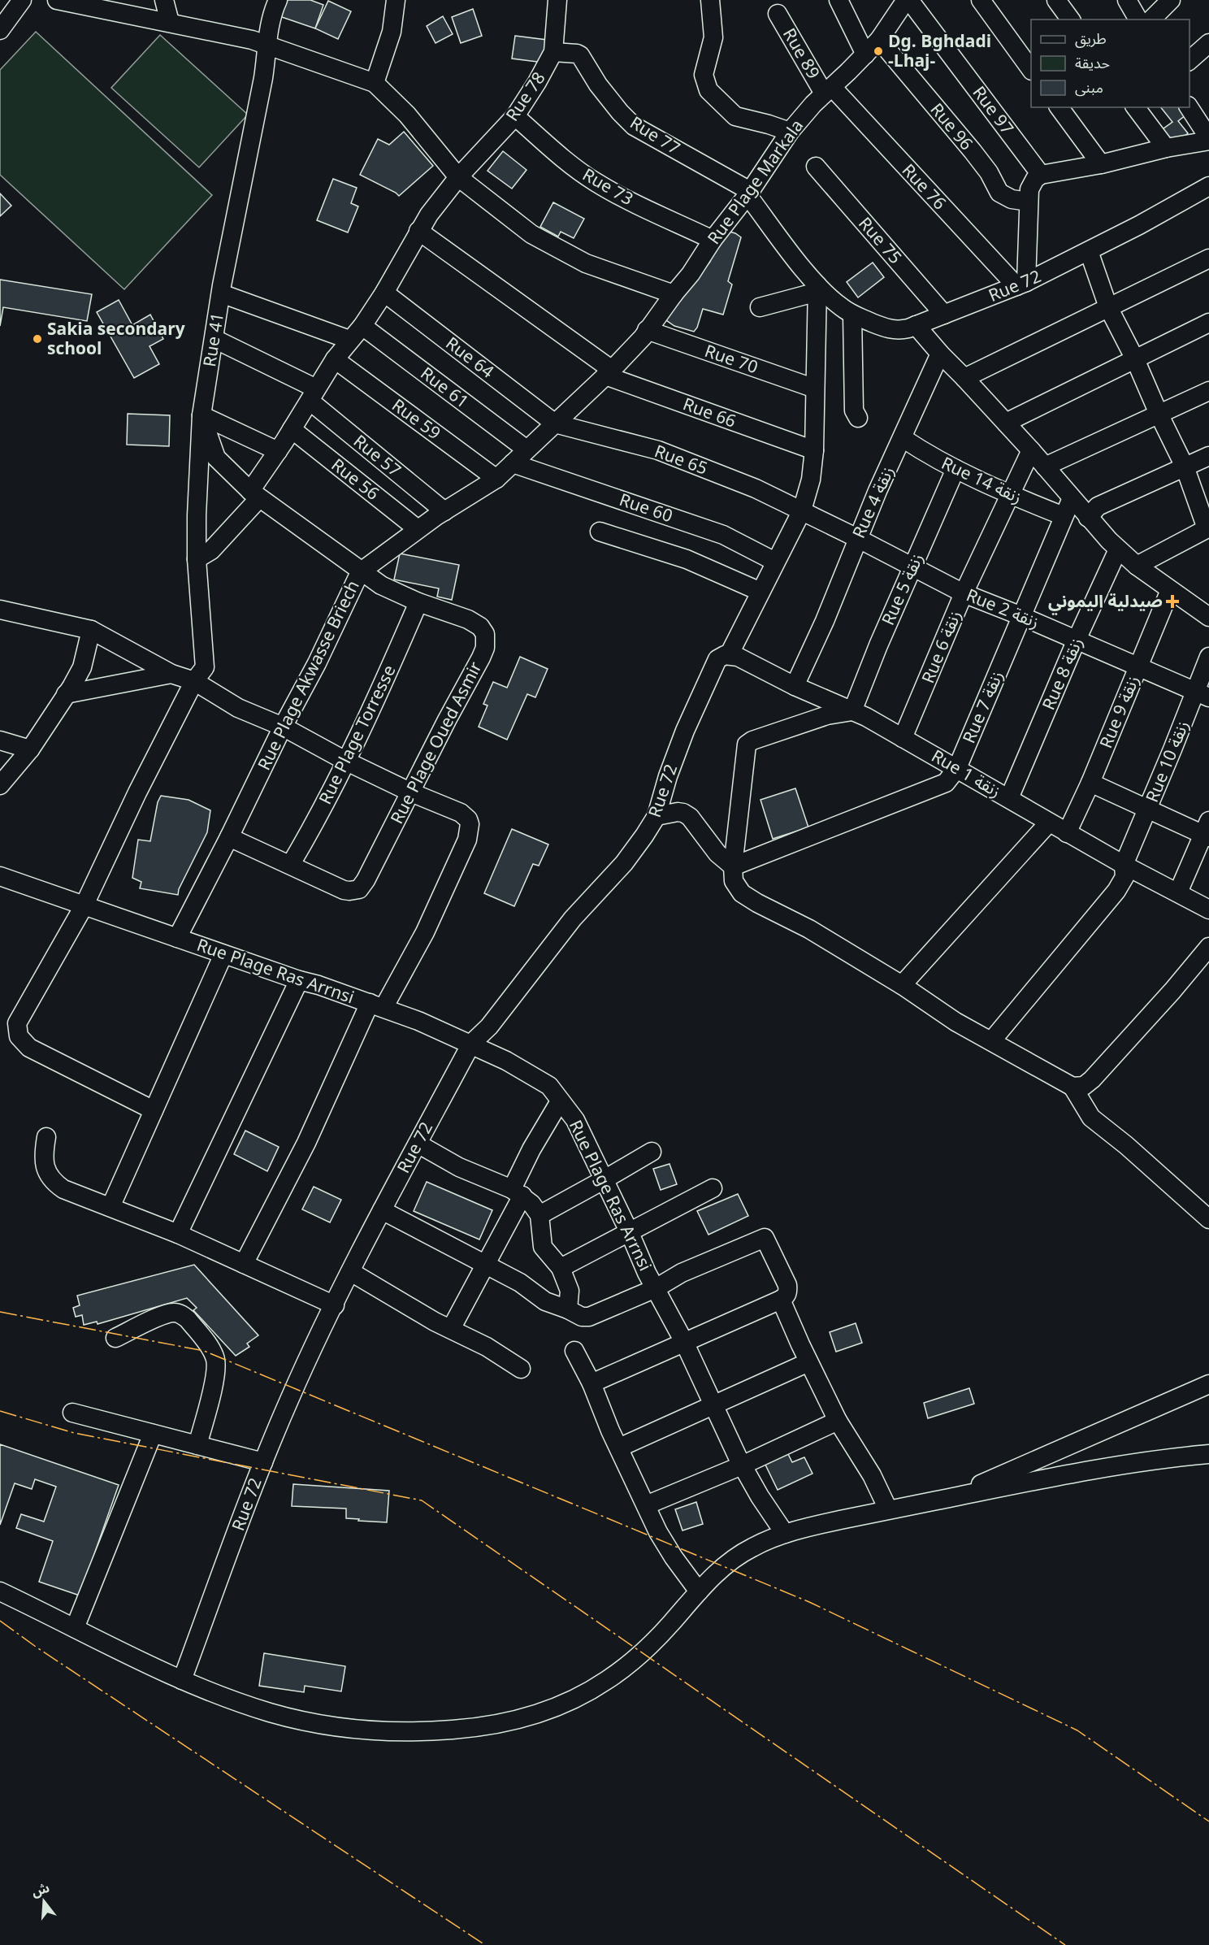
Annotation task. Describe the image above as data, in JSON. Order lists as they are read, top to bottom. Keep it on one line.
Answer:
{"streets":{"street":["Rue 89","Rue 78","Rue 97","Rue 96","Rue 77","Rue Plage Markala","Rue 73","Rue 76","Rue 75","Rue 72","Rue 41","Rue 64","Rue 70","Rue 61","Rue 66","Rue 59","Rue 57","Rue 65","Rue 56","Rue 14 زنقة","Rue 4 زنقة","Rue 60","Rue 5 زنقة","Rue 2 زنقة","Rue 6 زنقة","Rue 8 زنقة","Rue Plage Akwasse Briech","Rue 7 زنقة","Rue 9 زنقة","Rue Plage Torresse","Rue Plage Oued Asmir","Rue 10 زنقة","Rue 1 زنقة","Rue Plage Ras Arrnsi"]},"crossings":[["Rue 89","Rue Plage Markala"],["Rue 89","Rue 76"],["Rue 78","Rue 77"],["Rue 78","Rue 73"],["Rue 78","Rue 41"],["Rue 78","Rue 64"],["Rue 78","Rue 61"],["Rue 78","Rue 66"],["Rue 78","Rue 59"],["Rue 78","Rue 57"],["Rue 78","Rue 56"],["Rue 97","Rue Plage Markala"],["Rue 96","Rue Plage Markala"],["Rue 77","Rue Plage Markala"],["Rue 77","Rue 72"],["Rue Plage Markala","Rue 73"],["Rue Plage Markala","Rue 76"],["Rue Plage Markala","Rue 72"],["Rue Plage Markala","Rue 70"],["Rue Plage Markala","Rue 66"],["Rue Plage Markala","Rue Plage Akwasse Briech"],["Rue 76","Rue 72"],["Rue 75","Rue 72"],["Rue 72","Rue 70"],["Rue 72","Rue 66"],["Rue 72","Rue 65"],["Rue 72","Rue 60"],["Rue 72","Rue 2 زنقة"],["Rue 72","Rue 1 زنقة"],["Rue 72","Rue Plage Ras Arrnsi"],["Rue 41","Rue Plage Ras Arrnsi"],["Rue 64","Rue 65"],["Rue 64","Rue Plage Akwasse Briech"],["Rue 61","Rue Plage Akwasse Briech"],["Rue 66","Rue Plage Akwasse Briech"],["Rue 59","Rue Plage Akwasse Briech"],["Rue 57","Rue Plage Akwasse Briech"],["Rue 65","Rue 2 زنقة"],["Rue 65","Rue Plage Akwasse Briech"],["Rue 56","Rue Plage Akwasse Briech"],["Rue 14 زنقة","Rue 4 زنقة"],["Rue 14 زنقة","Rue 5 زنقة"],["Rue 14 زنقة","Rue 6 زنقة"],["Rue 14 زنقة","Rue 7 زنقة"],["Rue 4 زنقة","Rue 2 زنقة"],["Rue 4 زنقة","Rue 1 زنقة"],["Rue 60","Rue Plage Akwasse Briech"],["Rue 5 زنقة","Rue 2 زنقة"],["Rue 5 زنقة","Rue 1 زنقة"],["Rue 2 زنقة","Rue 6 زنقة"],["Rue 2 زنقة","Rue 8 زنقة"],["Rue 2 زنقة","Rue 7 زنقة"],["Rue 2 زنقة","Rue 9 زنقة"],["Rue 2 زنقة","Rue 10 زنقة"],["Rue 6 زنقة","Rue 1 زنقة"],["Rue 8 زنقة","Rue 1 زنقة"],["Rue Plage Akwasse Briech","Rue Plage Oued Asmir"],["Rue Plage Akwasse Briech","Rue Plage Ras Arrnsi"],["Rue 7 زنقة","Rue 1 زنقة"],["Rue 9 زنقة","Rue 1 زنقة"],["Rue Plage Torresse","Rue Plage Oued Asmir"],["Rue 10 زنقة","Rue 1 زنقة"]],"places":{"other":["Dg. Bghdadi -Lhaj-","Sakia secondary school"],"health":["صيدلية اليموني"]},"legend":["طريق","حديقة","مبنى"],"north":"top"}
